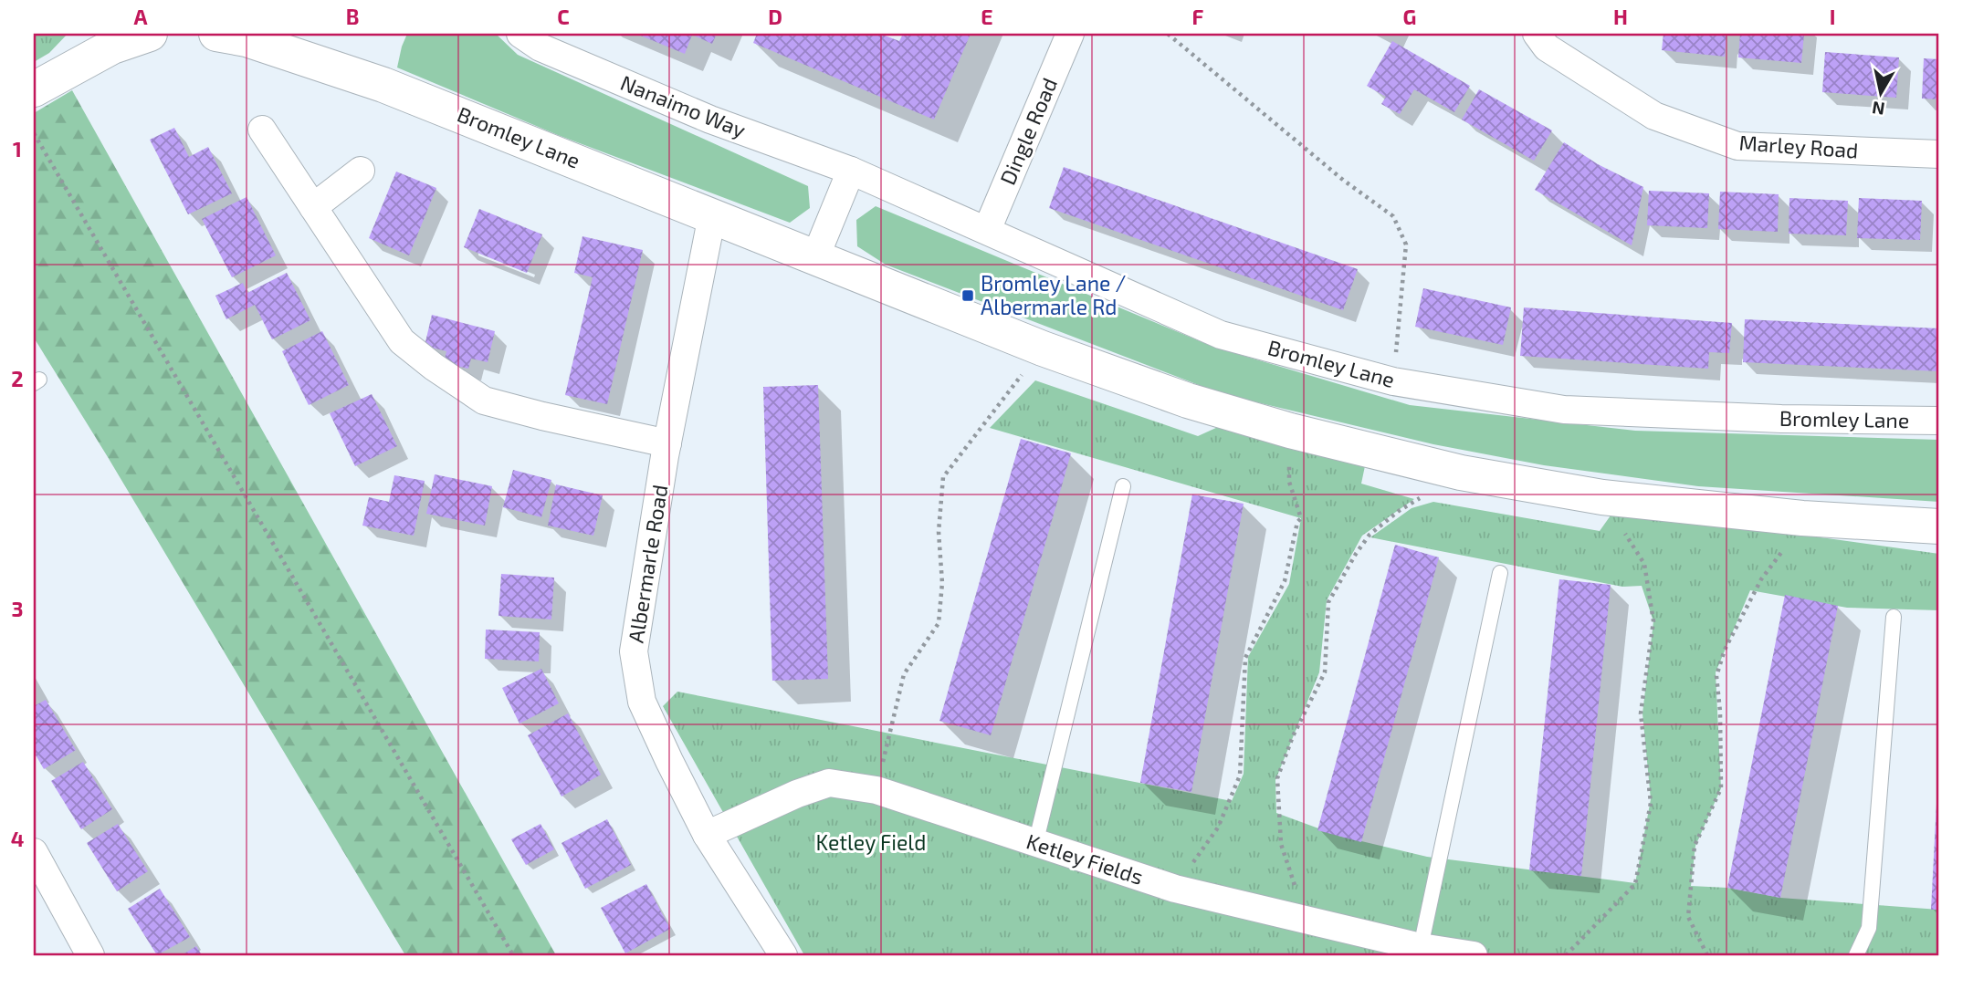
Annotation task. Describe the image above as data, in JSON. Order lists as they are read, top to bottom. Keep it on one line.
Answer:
{"streets":{"street":["Nanaimo Way","Dingle Road","Bromley Lane","Marley Road","Albermarle Road","Ketley Fields"]},"crossings":[["Nanaimo Way","Bromley Lane"],["Dingle Road","Bromley Lane"],["Bromley Lane","Albermarle Road"],["Albermarle Road","Ketley Fields"]],"parks":["Ketley Field"],"places":{"transit":["Bromley Lane / Albermarle Rd"]},"north":"bottom","grid":{"columns":["A","B","C","D","E","F","G","H","I"],"rows":["1","2","3","4"]}}
